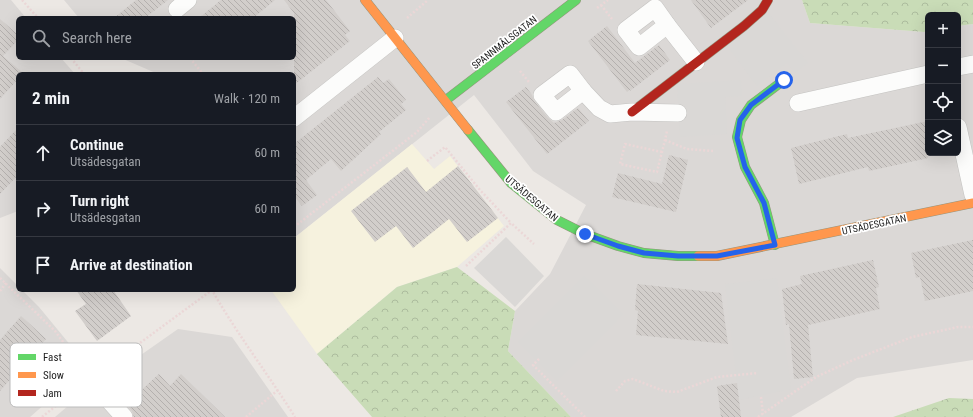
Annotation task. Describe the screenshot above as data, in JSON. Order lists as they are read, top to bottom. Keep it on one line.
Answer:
{"streets":{"street":["SPANNMÅLSGATAN","UTSÄDESGATAN"]},"crossings":[["SPANNMÅLSGATAN","UTSÄDESGATAN"]],"legend":["Fast","Slow","Jam"],"page":{"map_buttons":["+","−"],"search":"Search here","heading":["2 min","Walk · 120 m"],"list":[["Continue","Utsädesgatan","60 m"],["Turn right","Utsädesgatan","60 m"],"Arrive at destination"]}}
